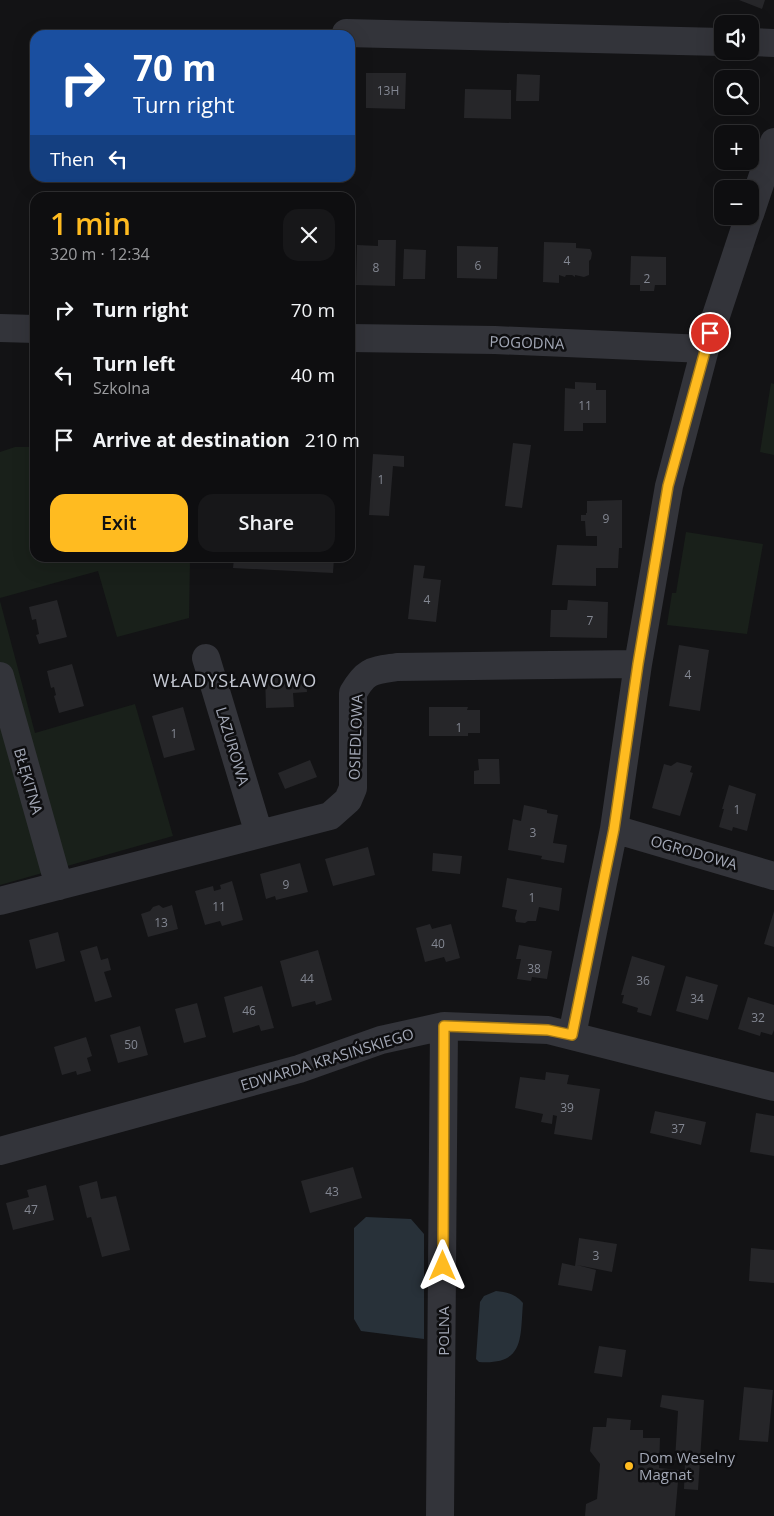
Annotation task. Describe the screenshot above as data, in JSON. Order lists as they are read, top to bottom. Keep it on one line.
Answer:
{"streets":{"street":["POGODNA","OSIEDLOWA","LAZUROWA","BŁĘKITNA","OGRODOWA","EDWARDA KRASIŃSKIEGO","POLNA"]},"crossings":[["OSIEDLOWA","LAZUROWA"],["OSIEDLOWA","BŁĘKITNA"],["EDWARDA KRASIŃSKIEGO","POLNA"]],"districts":["WŁADYSŁAWOWO"],"places":["Dom Weselny Magnat"],"house_numbers":["13H","4","6","8","2","11","1","9","4","7","4","1","1","1","3","9","1","11","13","40","38","44","36","34","46","32","50","39","37","43","47","3"],"page":{"map_buttons":["+","−"],"turn":["70 m","Turn right"],"then":"Then","heading":["1 min","320 m · 12:34"],"list":[{"name":"Turn right","value":"70 m"},{"name":"Turn left","note":"Szkolna","value":"40 m"},{"name":"Arrive at destination","value":"210 m"}],"buttons":["Exit","Share"]}}
